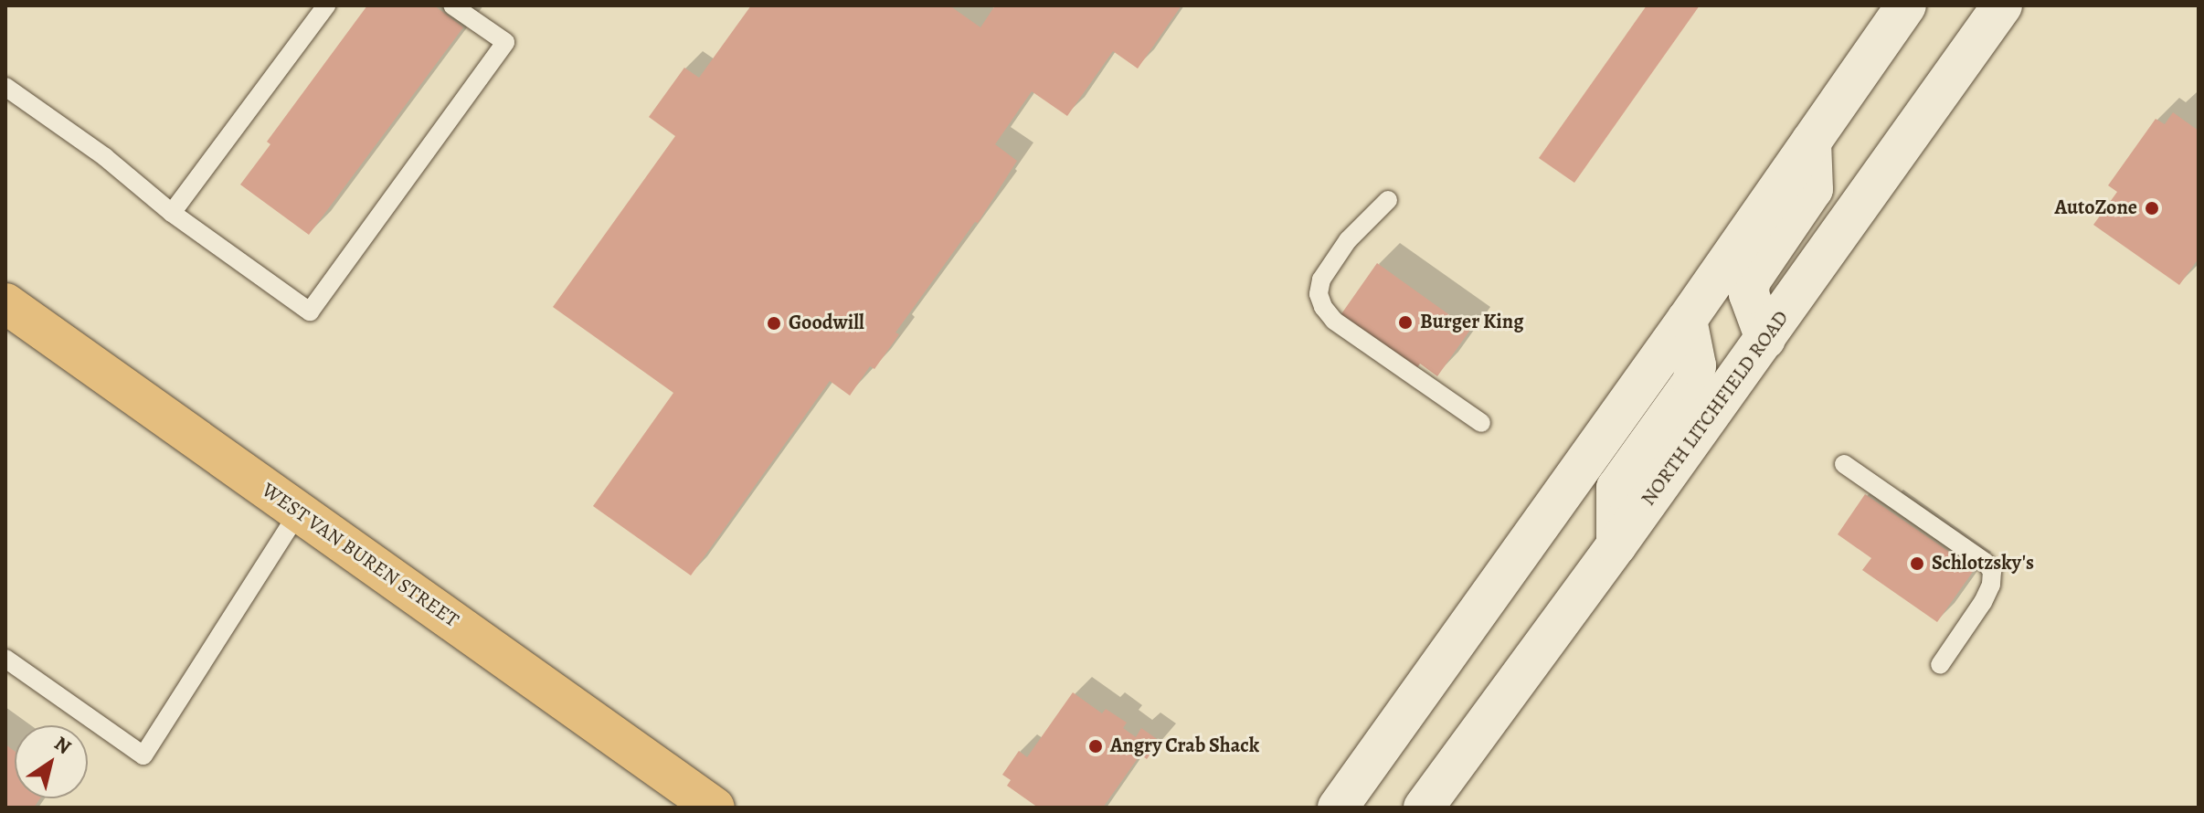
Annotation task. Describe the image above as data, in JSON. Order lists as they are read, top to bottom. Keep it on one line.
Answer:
{"streets":{"main road":["NORTH LITCHFIELD ROAD","WEST VAN BUREN STREET"]},"places":["AutoZone","Burger King","Goodwill","Schlotzsky's","Angry Crab Shack"],"north":"top right"}
